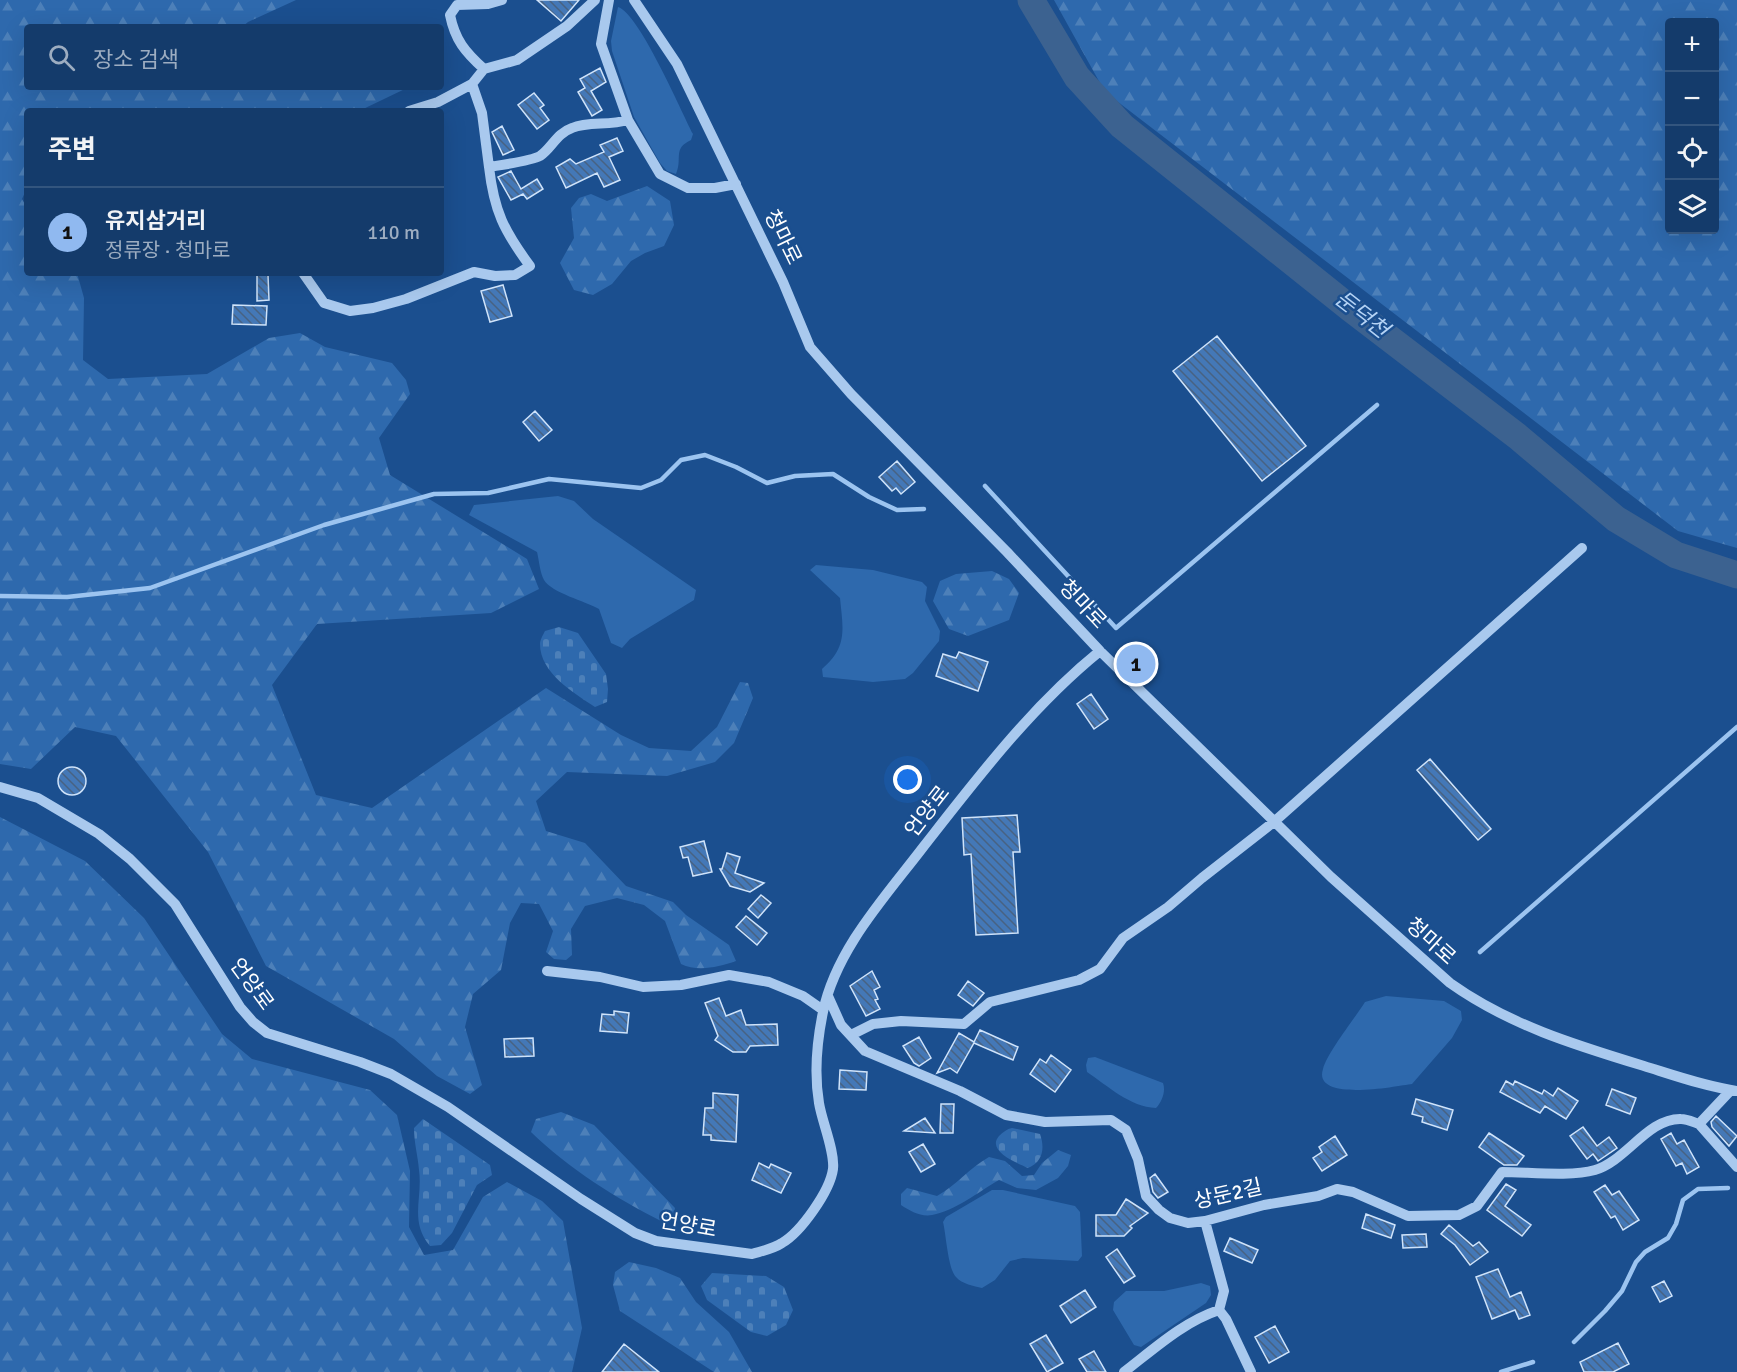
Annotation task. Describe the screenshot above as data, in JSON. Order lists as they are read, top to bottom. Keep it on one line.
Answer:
{"streets":{"street":["청마로","언양로","상둔2길"]},"crossings":[["청마로","언양로"],["언양로","상둔2길"]],"water":["둔덕천"],"page":{"map_buttons":["+","−"],"search":"장소 검색","heading":"주변","list":[{"mark":"1","name":"유지삼거리","note":"정류장 · 청마로","value":"110 m"}],"pins":"1"}}
